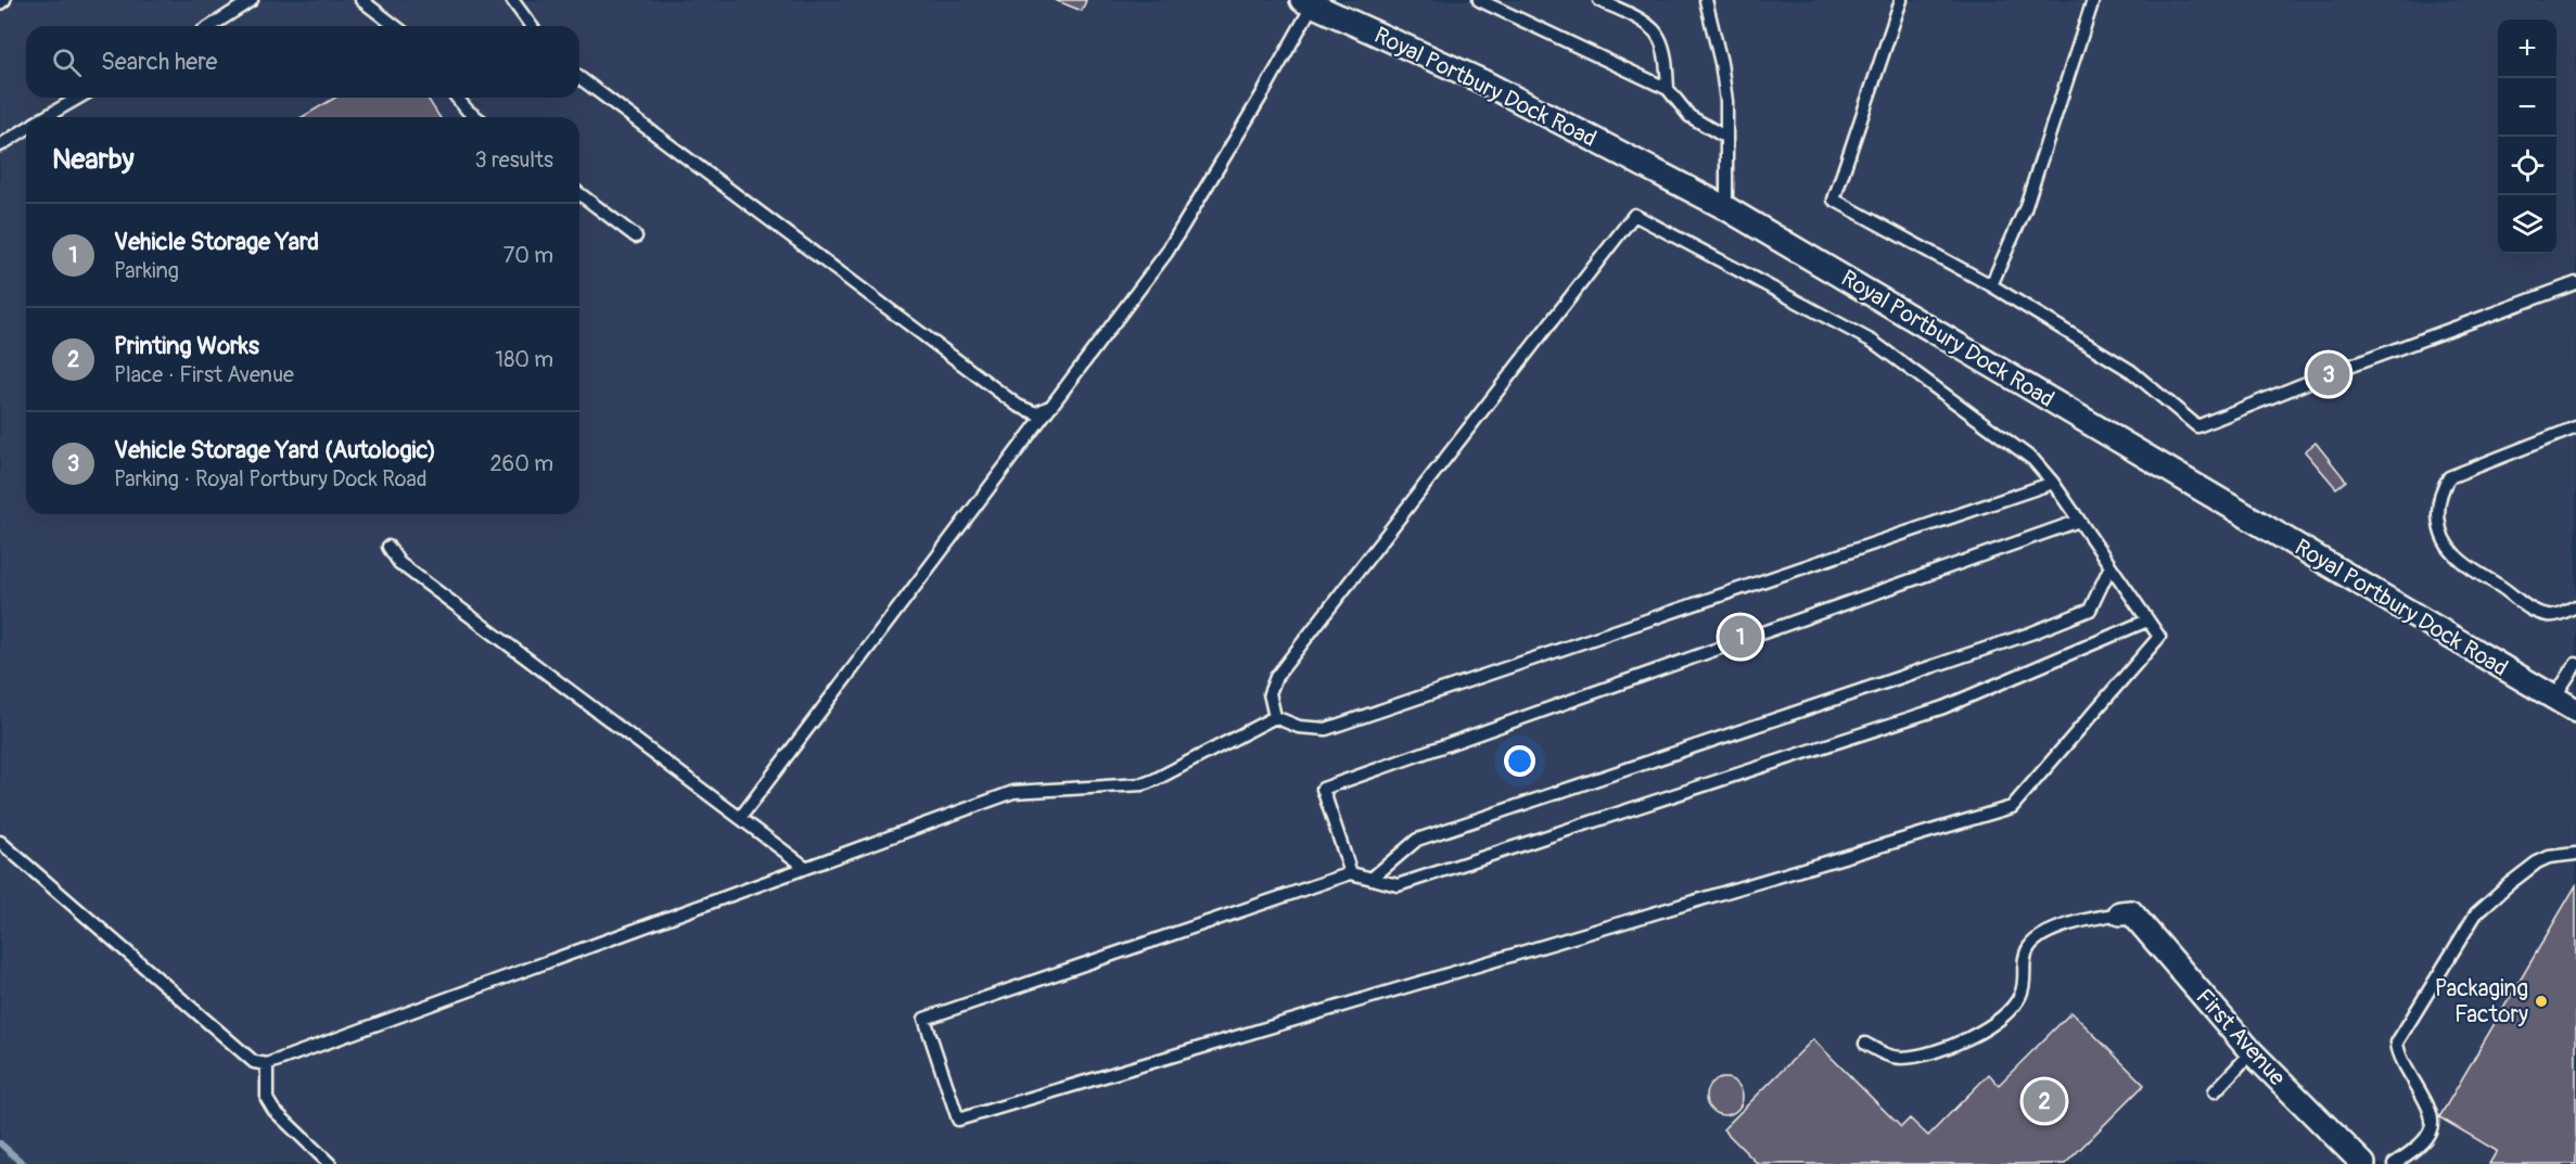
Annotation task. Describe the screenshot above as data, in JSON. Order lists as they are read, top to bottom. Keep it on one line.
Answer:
{"streets":{"street":["Royal Portbury Dock Road","First Avenue"]},"places":["Packaging Factory"],"page":{"map_buttons":["+","−"],"search":"Search here","heading":["Nearby","3 results"],"list":[{"mark":"1","name":"Vehicle Storage Yard","note":"Parking","value":"70 m"},{"mark":"2","name":"Printing Works","note":"Place · First Avenue","value":"180 m"},{"mark":"3","name":"Vehicle Storage Yard (Autologic)","note":"Parking · Royal Portbury Dock Road","value":"260 m"}],"pins":["3","1","2"]}}
